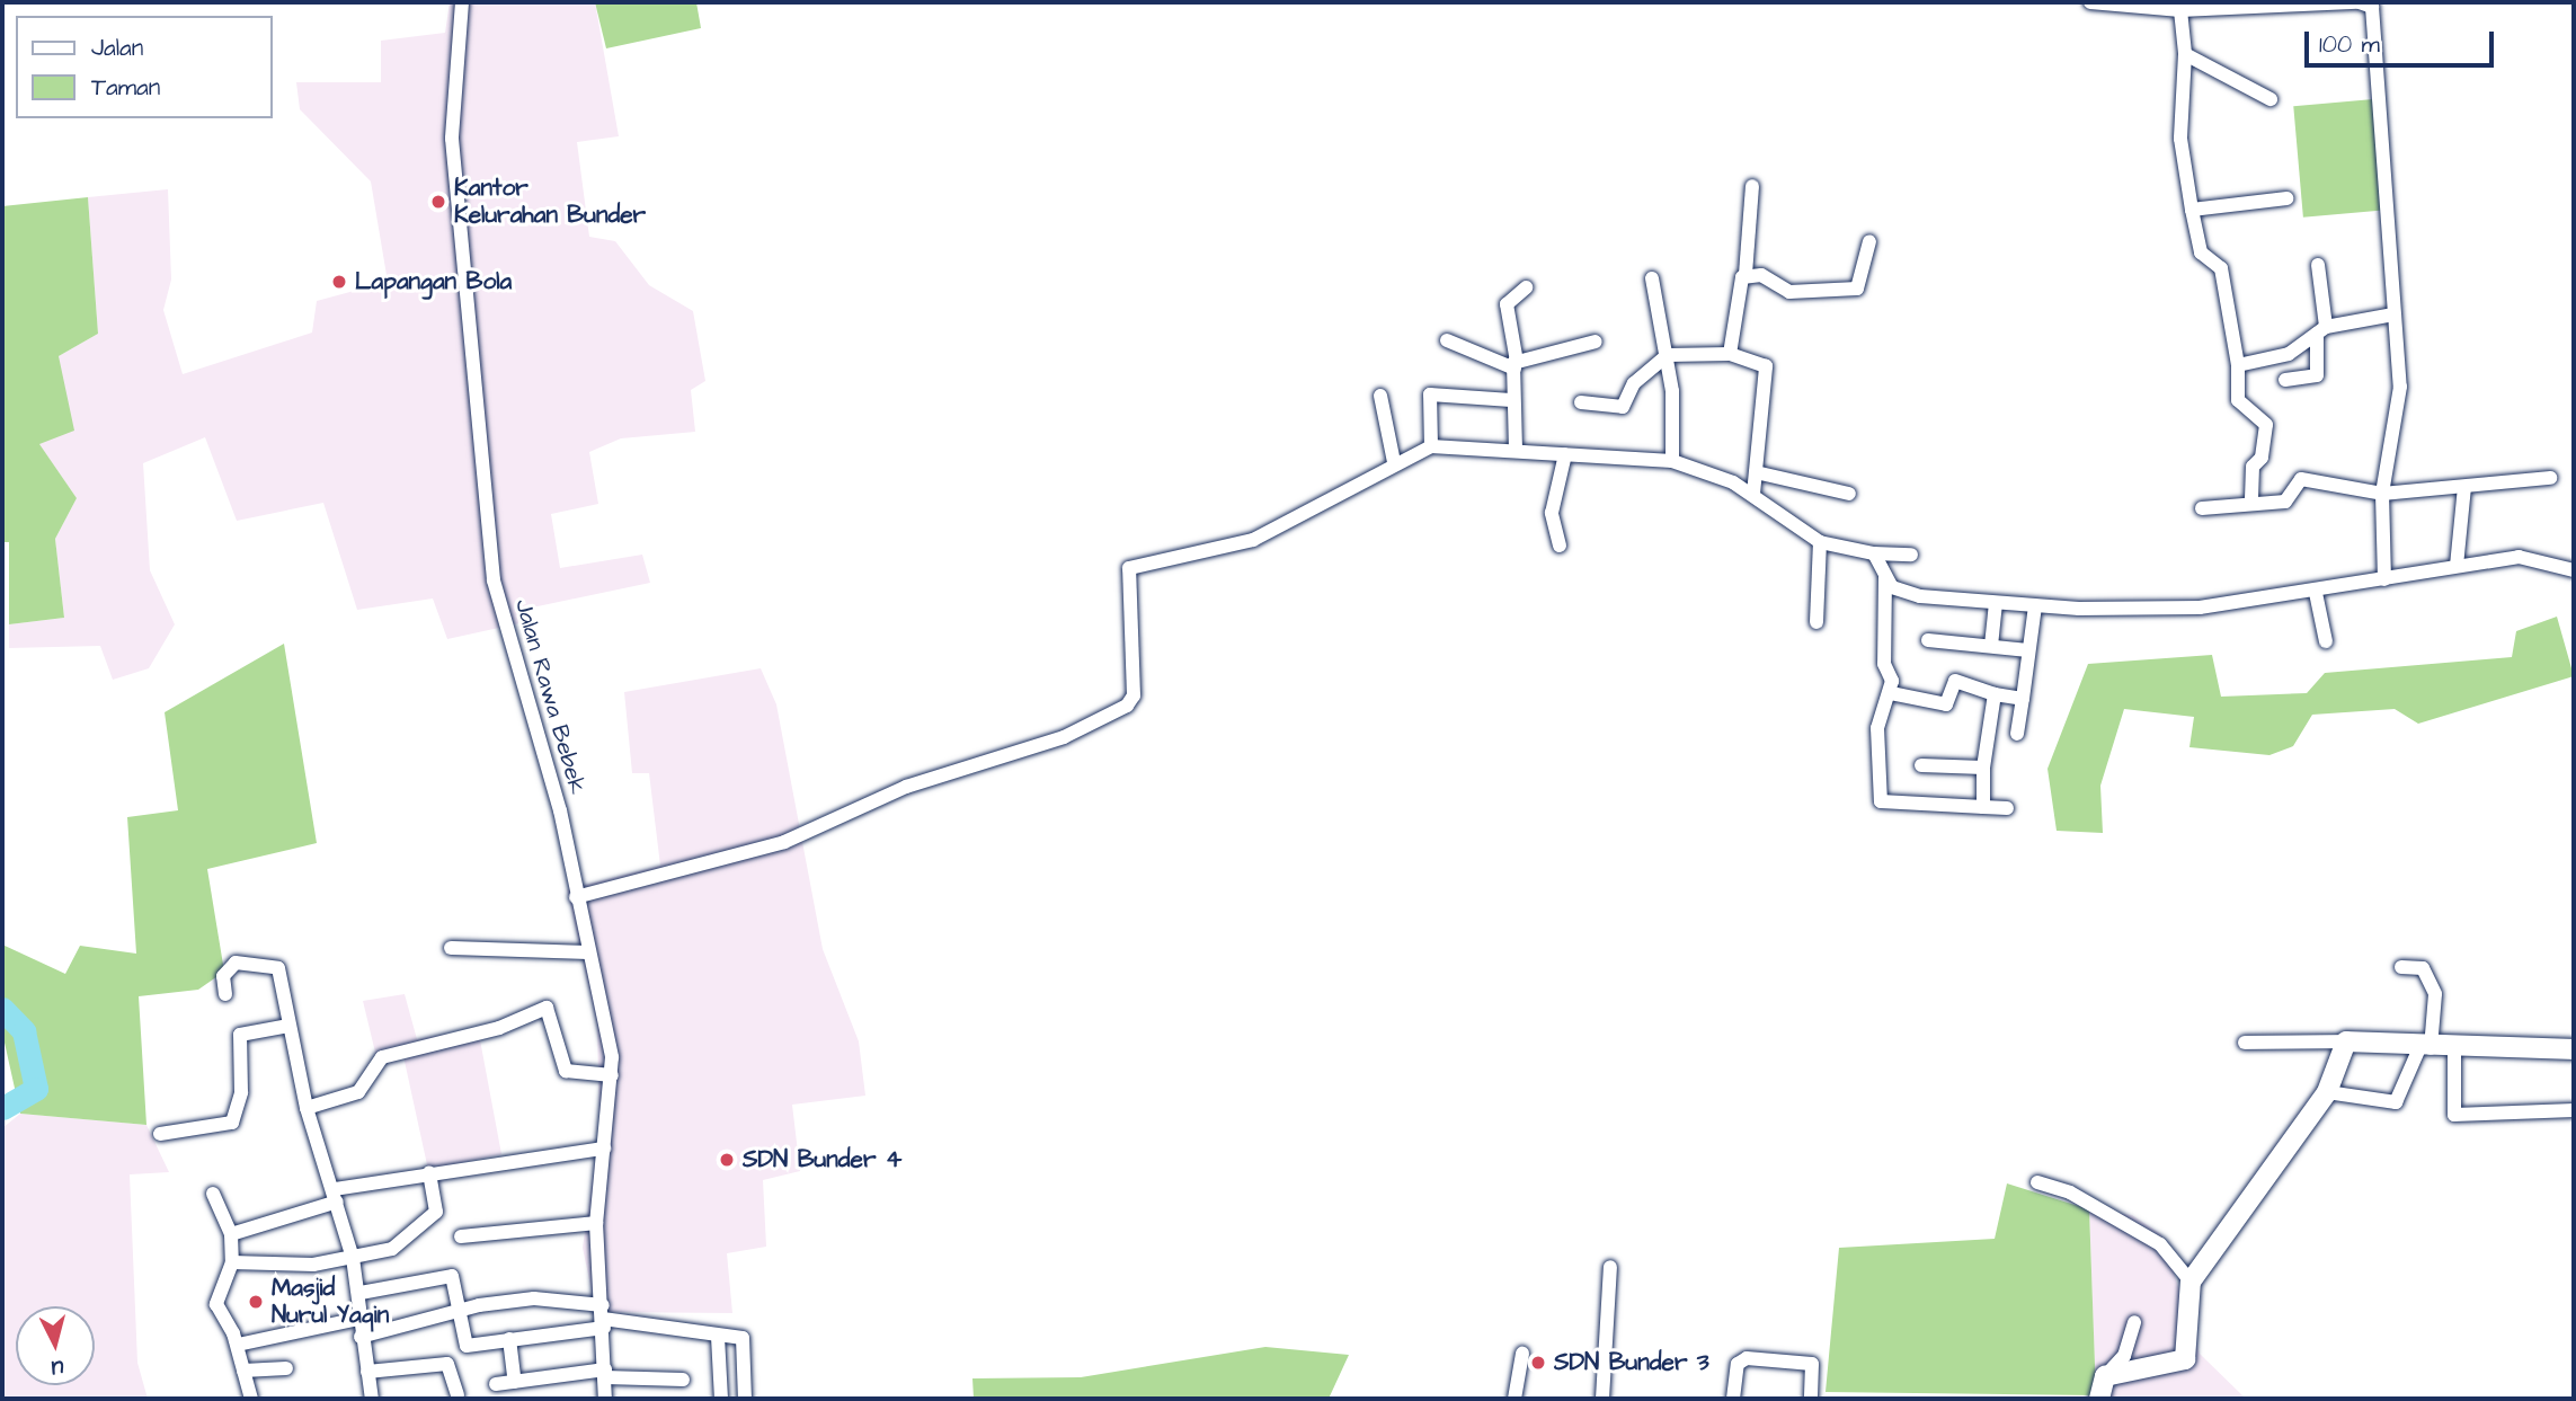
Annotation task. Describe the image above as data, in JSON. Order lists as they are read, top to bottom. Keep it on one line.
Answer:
{"streets":{"street":["Jalan Rawa Bebek"]},"places":["Kantor Kelurahan Bunder","Lapangan Bola","SDN Bunder 4","Masjid Nurul Yaqin","SDN Bunder 3"],"legend":["Jalan","Taman"],"scale_bar":"100 m","north":"bottom"}
